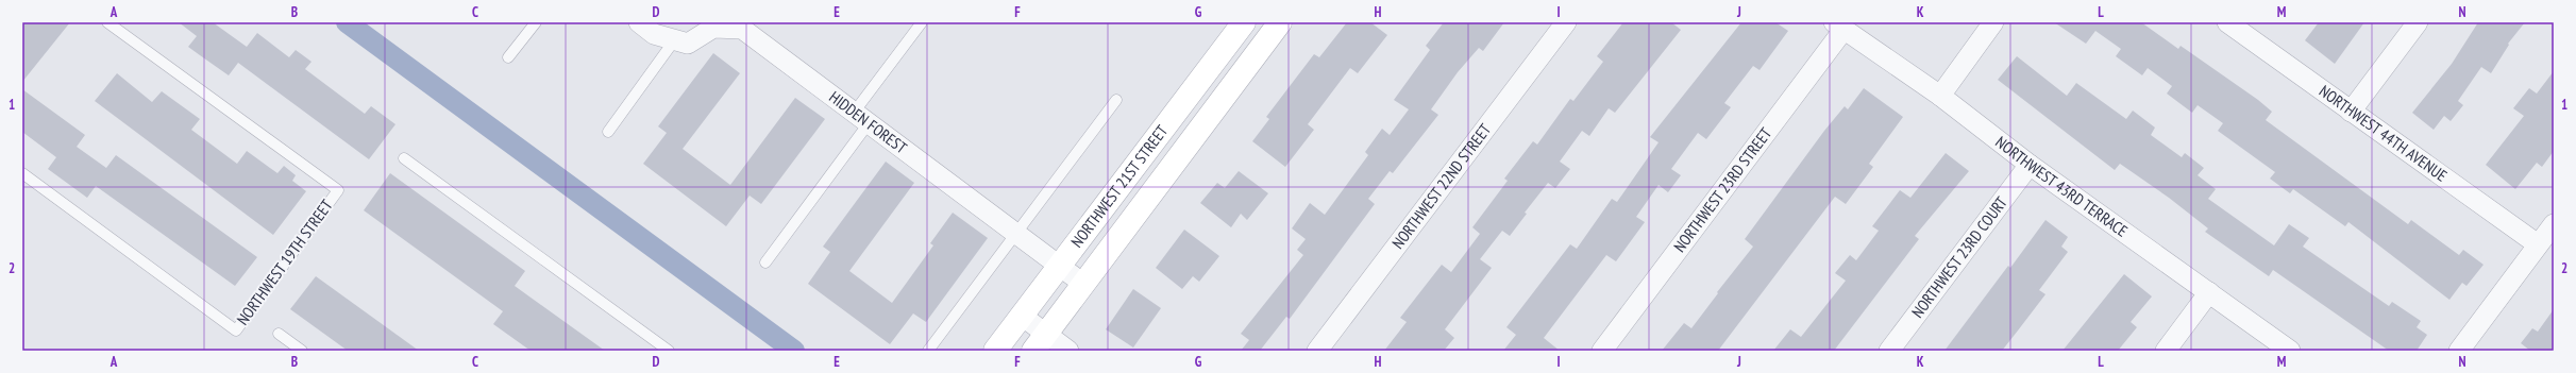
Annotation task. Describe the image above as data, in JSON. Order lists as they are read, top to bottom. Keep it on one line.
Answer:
{"streets":{"street":["HIDDEN FOREST","NORTHWEST 44TH AVENUE","NORTHWEST 21ST STREET","NORTHWEST 43RD TERRACE","NORTHWEST 22ND STREET","NORTHWEST 23RD STREET","NORTHWEST 23RD COURT"],"lane":["NORTHWEST 19TH STREET"]},"crossings":[["HIDDEN FOREST","NORTHWEST 21ST STREET"],["NORTHWEST 43RD TERRACE","NORTHWEST 23RD STREET"],["NORTHWEST 43RD TERRACE","NORTHWEST 23RD COURT"]],"grid":{"columns":["A","B","C","D","E","F","G","H","I","J","K","L","M","N"],"rows":["1","2"]}}
